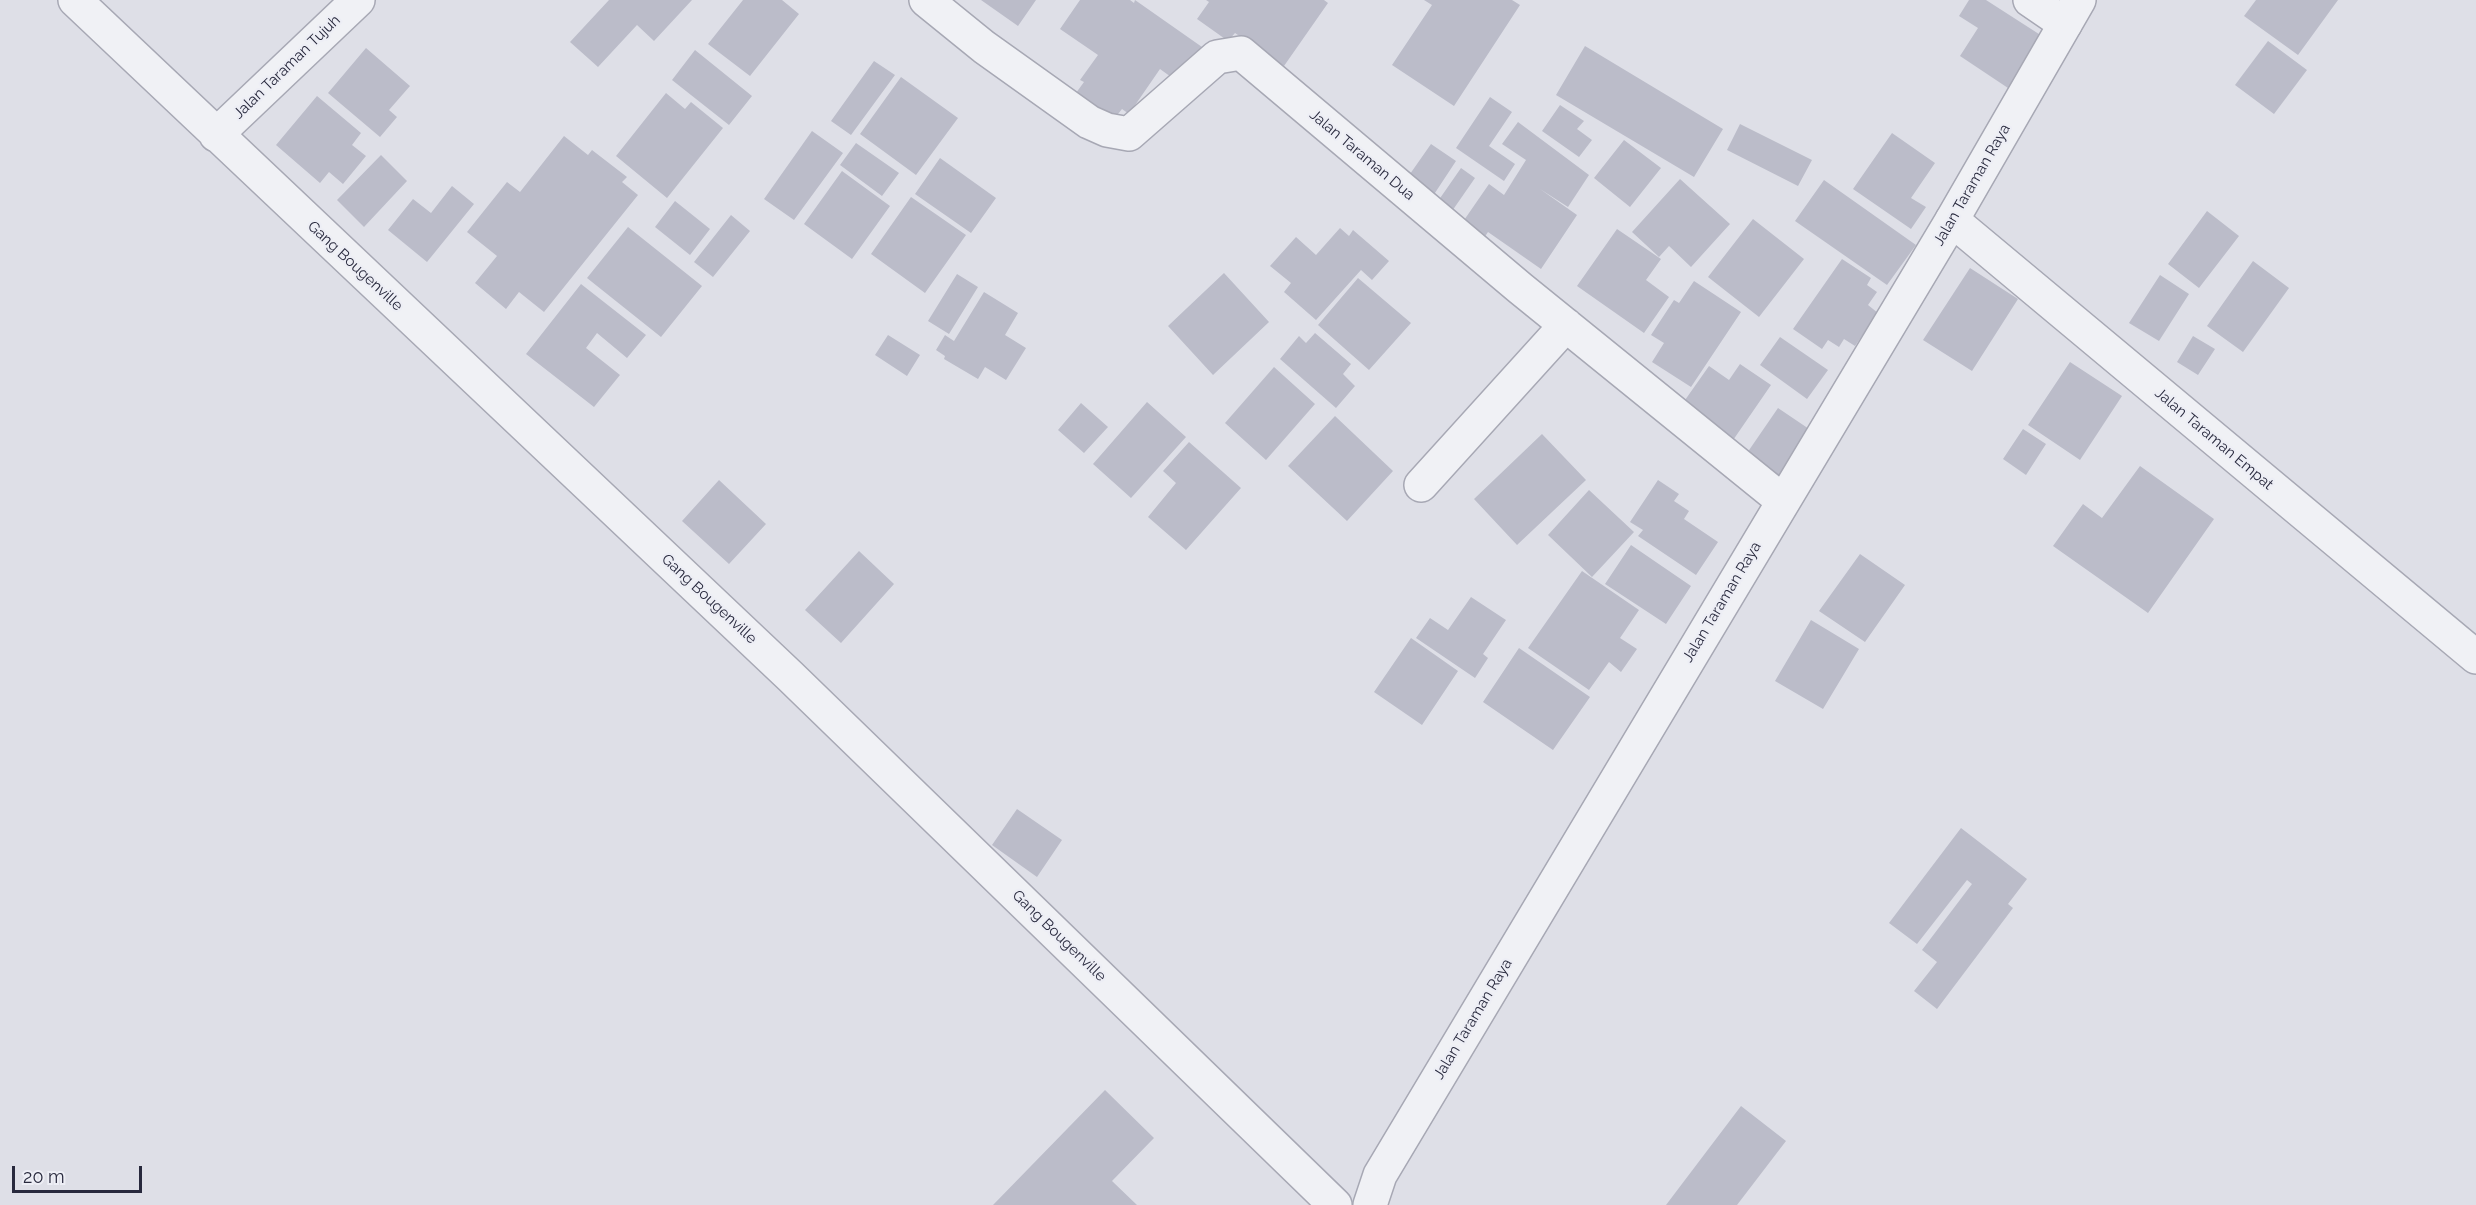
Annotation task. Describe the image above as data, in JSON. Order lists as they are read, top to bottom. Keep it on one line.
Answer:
{"streets":{"street":["Jalan Taraman Tujuh","Jalan Taraman Dua","Jalan Taraman Raya","Gang Bougenville","Jalan Taraman Empat"]},"crossings":[["Jalan Taraman Tujuh","Gang Bougenville"],["Jalan Taraman Dua","Jalan Taraman Raya"],["Jalan Taraman Raya","Jalan Taraman Empat"]],"scale_bar":"20 m"}
